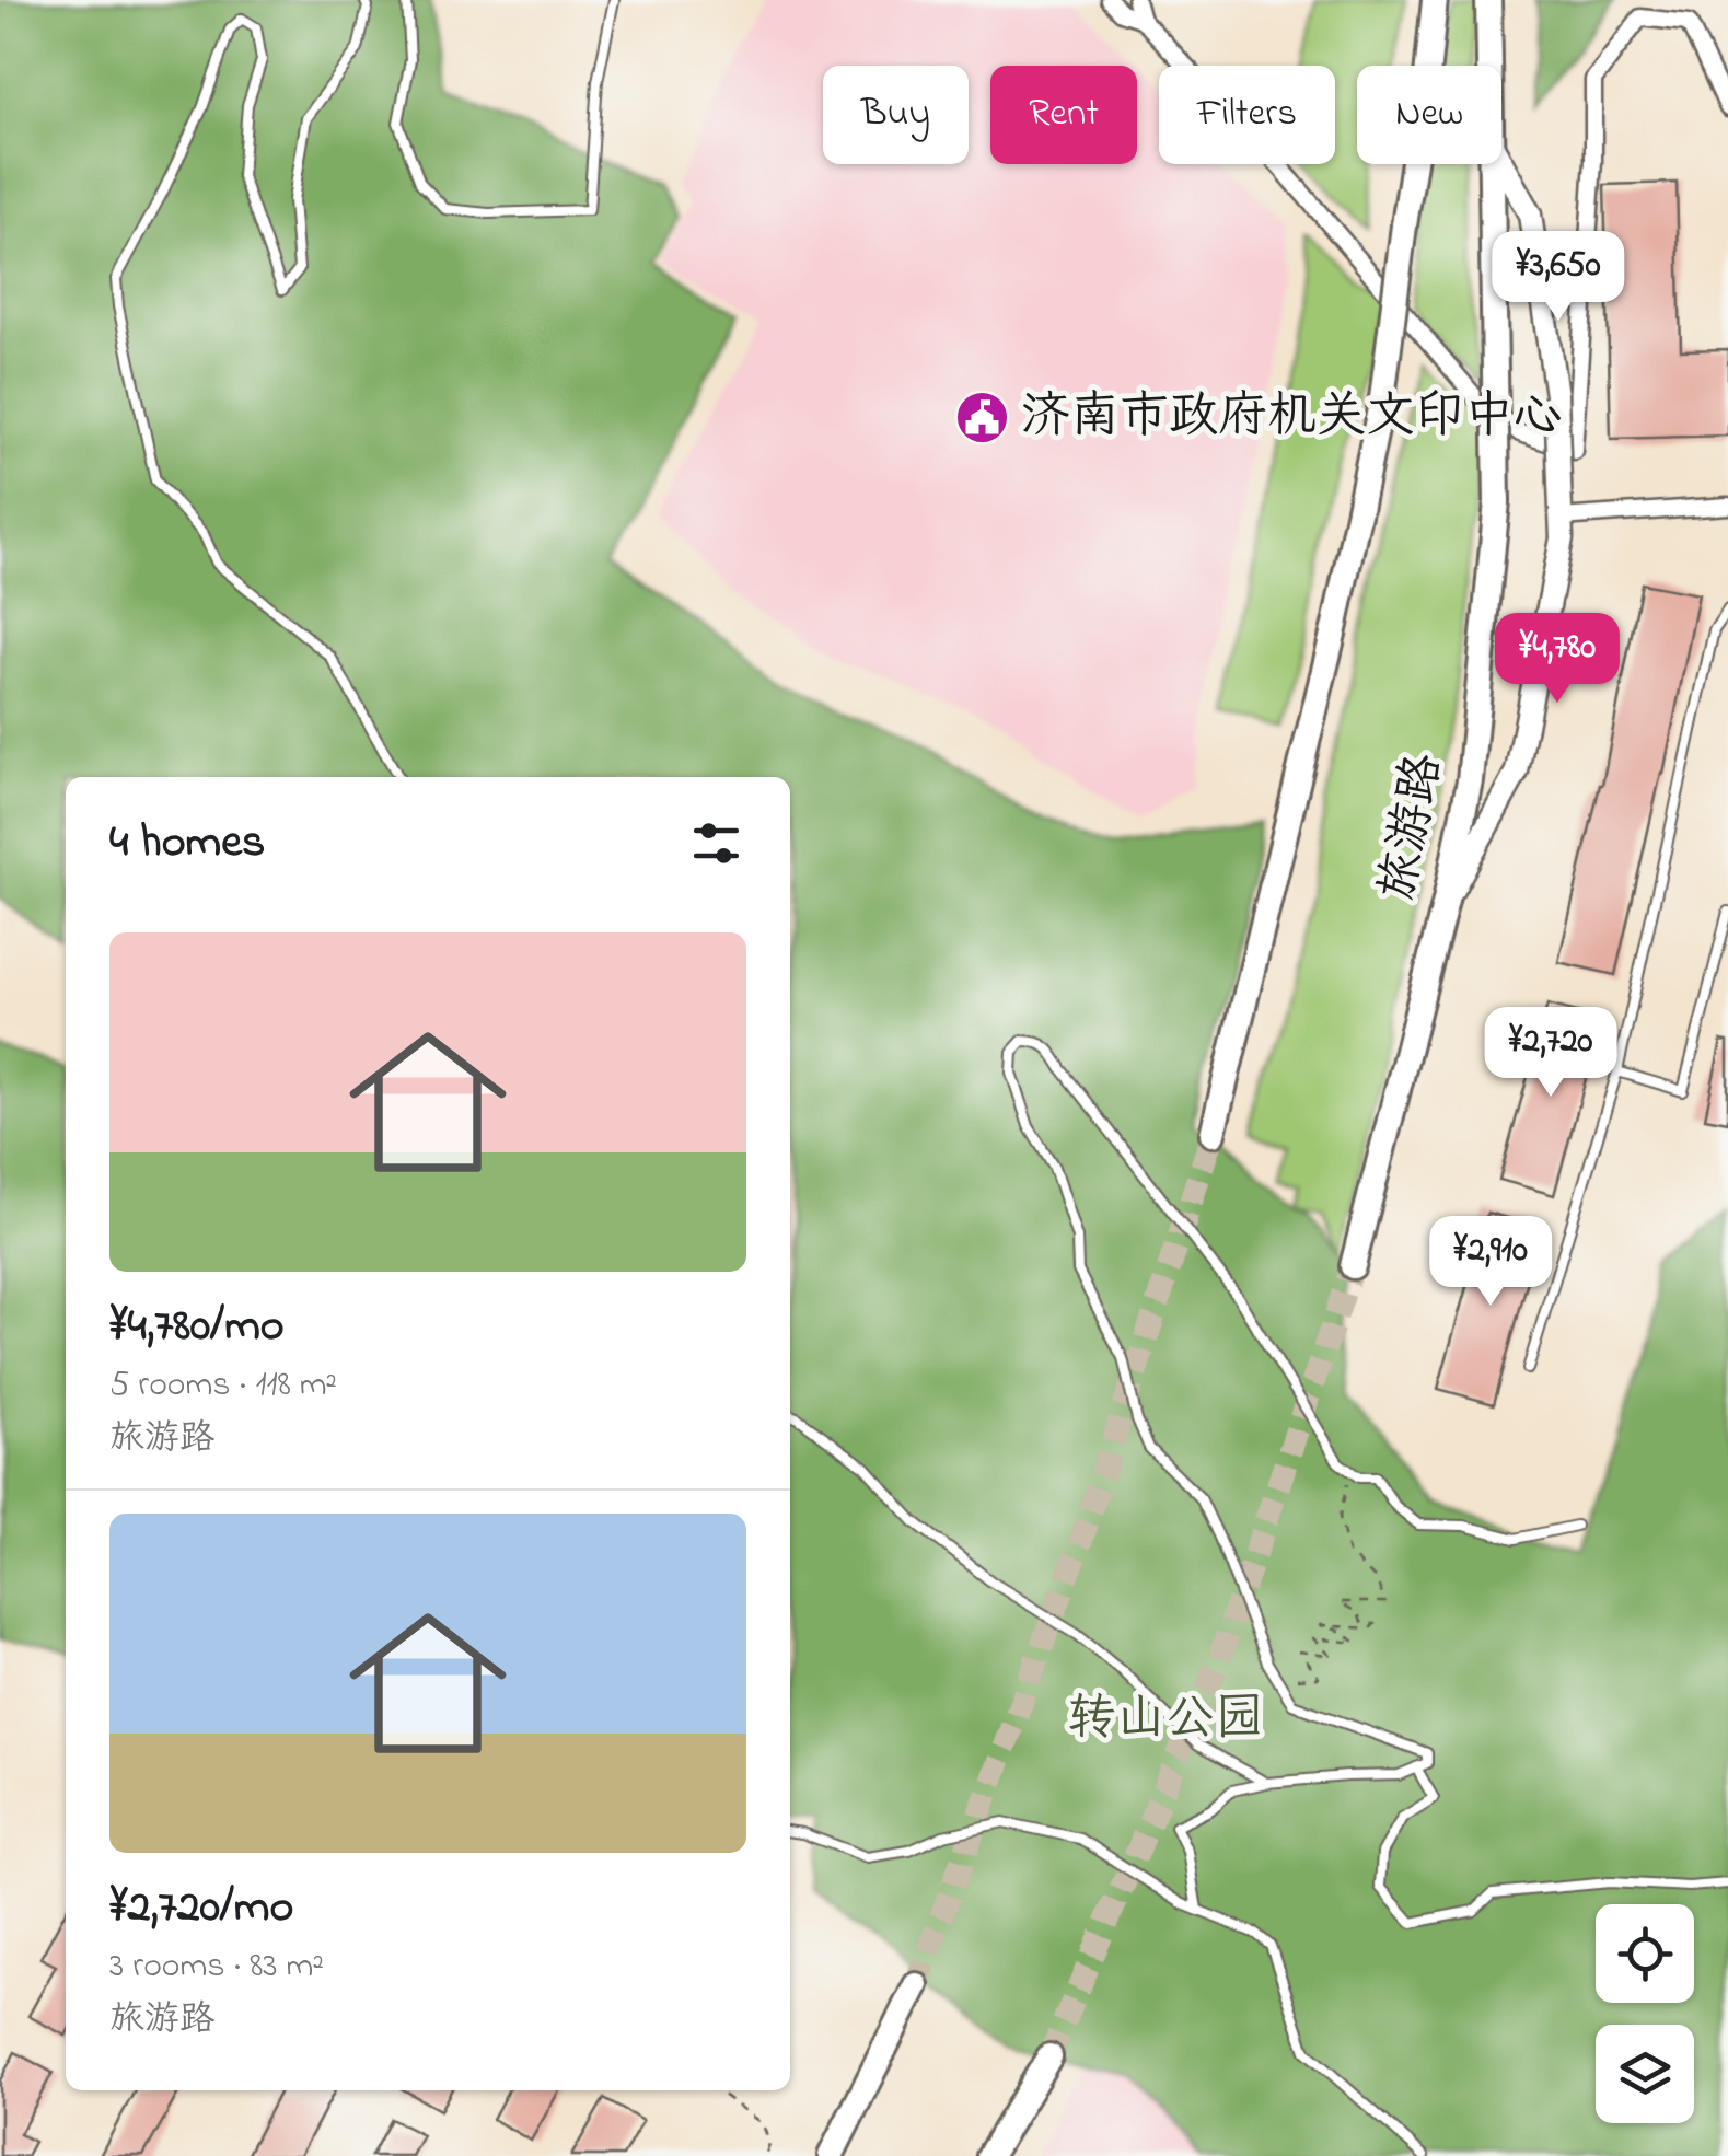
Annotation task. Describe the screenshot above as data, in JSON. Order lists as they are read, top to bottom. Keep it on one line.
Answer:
{"streets":{"main road":["旅游路"]},"parks":["转山公园"],"places":{"public building":["济南市政府机关文印中心"]},"page":{"chip":["Buy","Rent","Filters","New"],"price":["¥3,650","¥4,780","¥2,720","¥2,910"],"heading":"4 homes","list":[{"name":"¥4,780/mo","note":"5 rooms · 118 m² · 旅游路"},{"name":"¥2,720/mo","note":"3 rooms · 83 m² · 旅游路"}]}}
